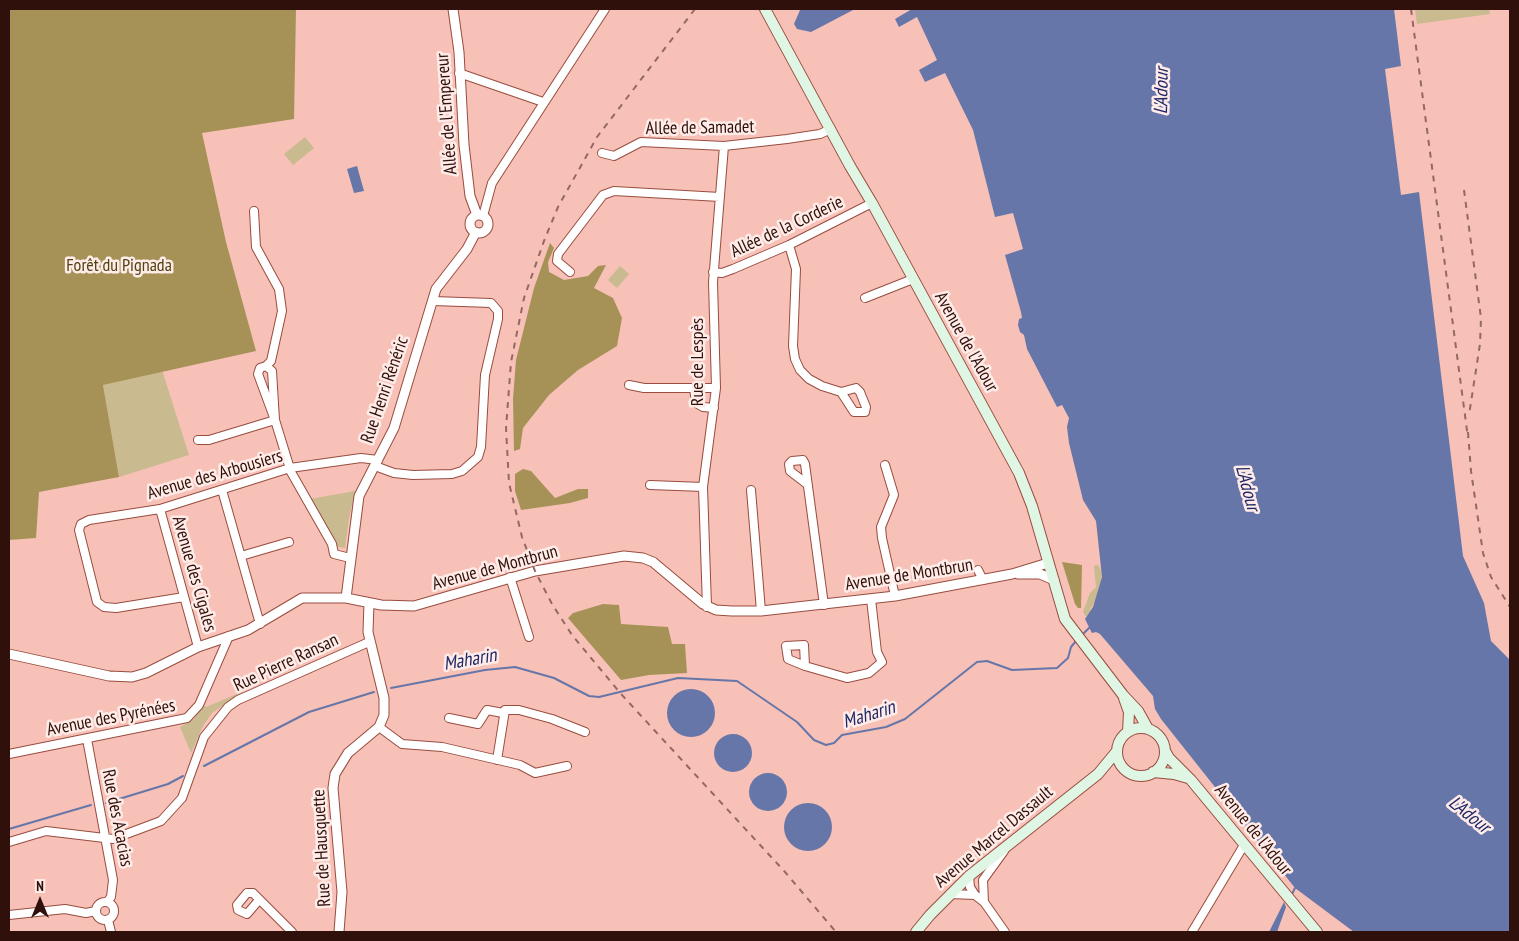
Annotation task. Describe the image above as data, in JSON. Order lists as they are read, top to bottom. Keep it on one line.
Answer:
{"streets":{"main road":["Avenue de l'Adour","Avenue Marcel Dassault"],"street":["Allée de l'Empereur","Allée de Samadet","Allée de la Corderie","Rue de Lespès","Rue Henri Rénéric","Avenue des Arbousiers","Avenue de Montbrun","Avenue des Cigales","Rue Pierre Ransan","Avenue des Pyrénées","Rue des Acacias","Rue de Hausquette"]},"crossings":[["Allée de l'Empereur","Rue Henri Rénéric"],["Allée de Samadet","Avenue de l'Adour"],["Allée de Samadet","Rue de Lespès"],["Allée de la Corderie","Avenue de l'Adour"],["Allée de la Corderie","Rue de Lespès"],["Avenue de l'Adour","Avenue de Montbrun"],["Avenue de l'Adour","Avenue Marcel Dassault"],["Rue de Lespès","Avenue de Montbrun"],["Rue Henri Rénéric","Avenue des Arbousiers"],["Rue Henri Rénéric","Avenue de Montbrun"],["Avenue des Arbousiers","Avenue des Cigales"],["Avenue de Montbrun","Avenue des Cigales"],["Avenue de Montbrun","Avenue des Pyrénées"],["Rue Pierre Ransan","Rue des Acacias"],["Avenue des Pyrénées","Rue des Acacias"]],"water":["L'Adour","Maharin"],"parks":["Forêt du Pignada"],"north":"top"}
